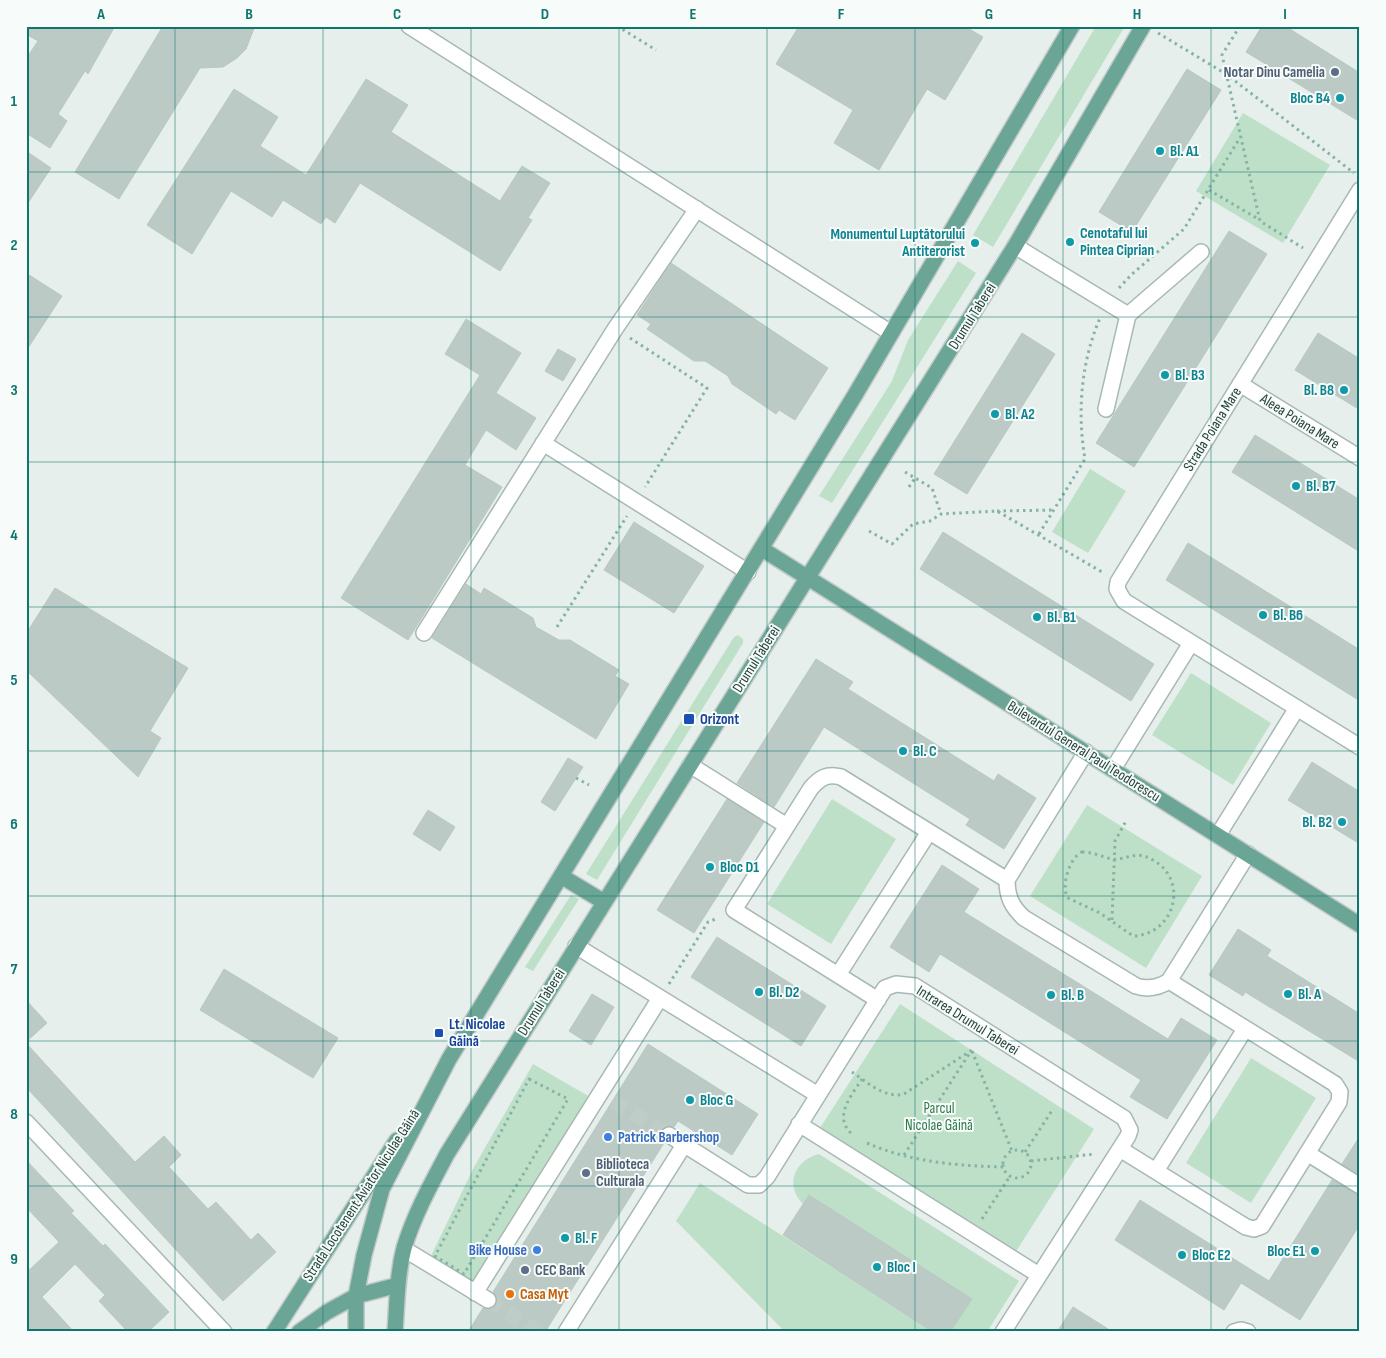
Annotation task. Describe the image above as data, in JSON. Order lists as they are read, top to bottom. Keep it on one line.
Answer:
{"streets":{"main road":["Drumul Taberei","Bulevardul General Paul Teodorescu","Strada Locotenent Aviator Niculae Găină"],"street":["Aleea Poiana Mare","Strada Poiana Mare","Intrarea Drumul Taberei"]},"crossings":[["Drumul Taberei","Bulevardul General Paul Teodorescu"],["Aleea Poiana Mare","Strada Poiana Mare"]],"parks":["Parcul Nicolae Găină"],"places":{"other":["Notar Dinu Camelia","Bloc B4","Bl. A1","Cenotaful lui Pintea Ciprian","Monumentul Luptătorului Antiterorist","Bl. B3","Bl. B8","Bl. A2","Bl. B7","Bl. B6","Bl. B1","Bl. C","Bl. B2","Bloc D1","Bl. D2","Bl. A","Bl. B","Bloc G","Patrick Barbershop","Biblioteca Culturala","Bl. F","Bike House","Bloc E1","Bloc E2","Bloc I","CEC Bank","Casa Myt"],"transit":["Orizont","Lt. Nicolae Găină"]},"grid":{"columns":["A","B","C","D","E","F","G","H","I"],"rows":["1","2","3","4","5","6","7","8","9"]}}
